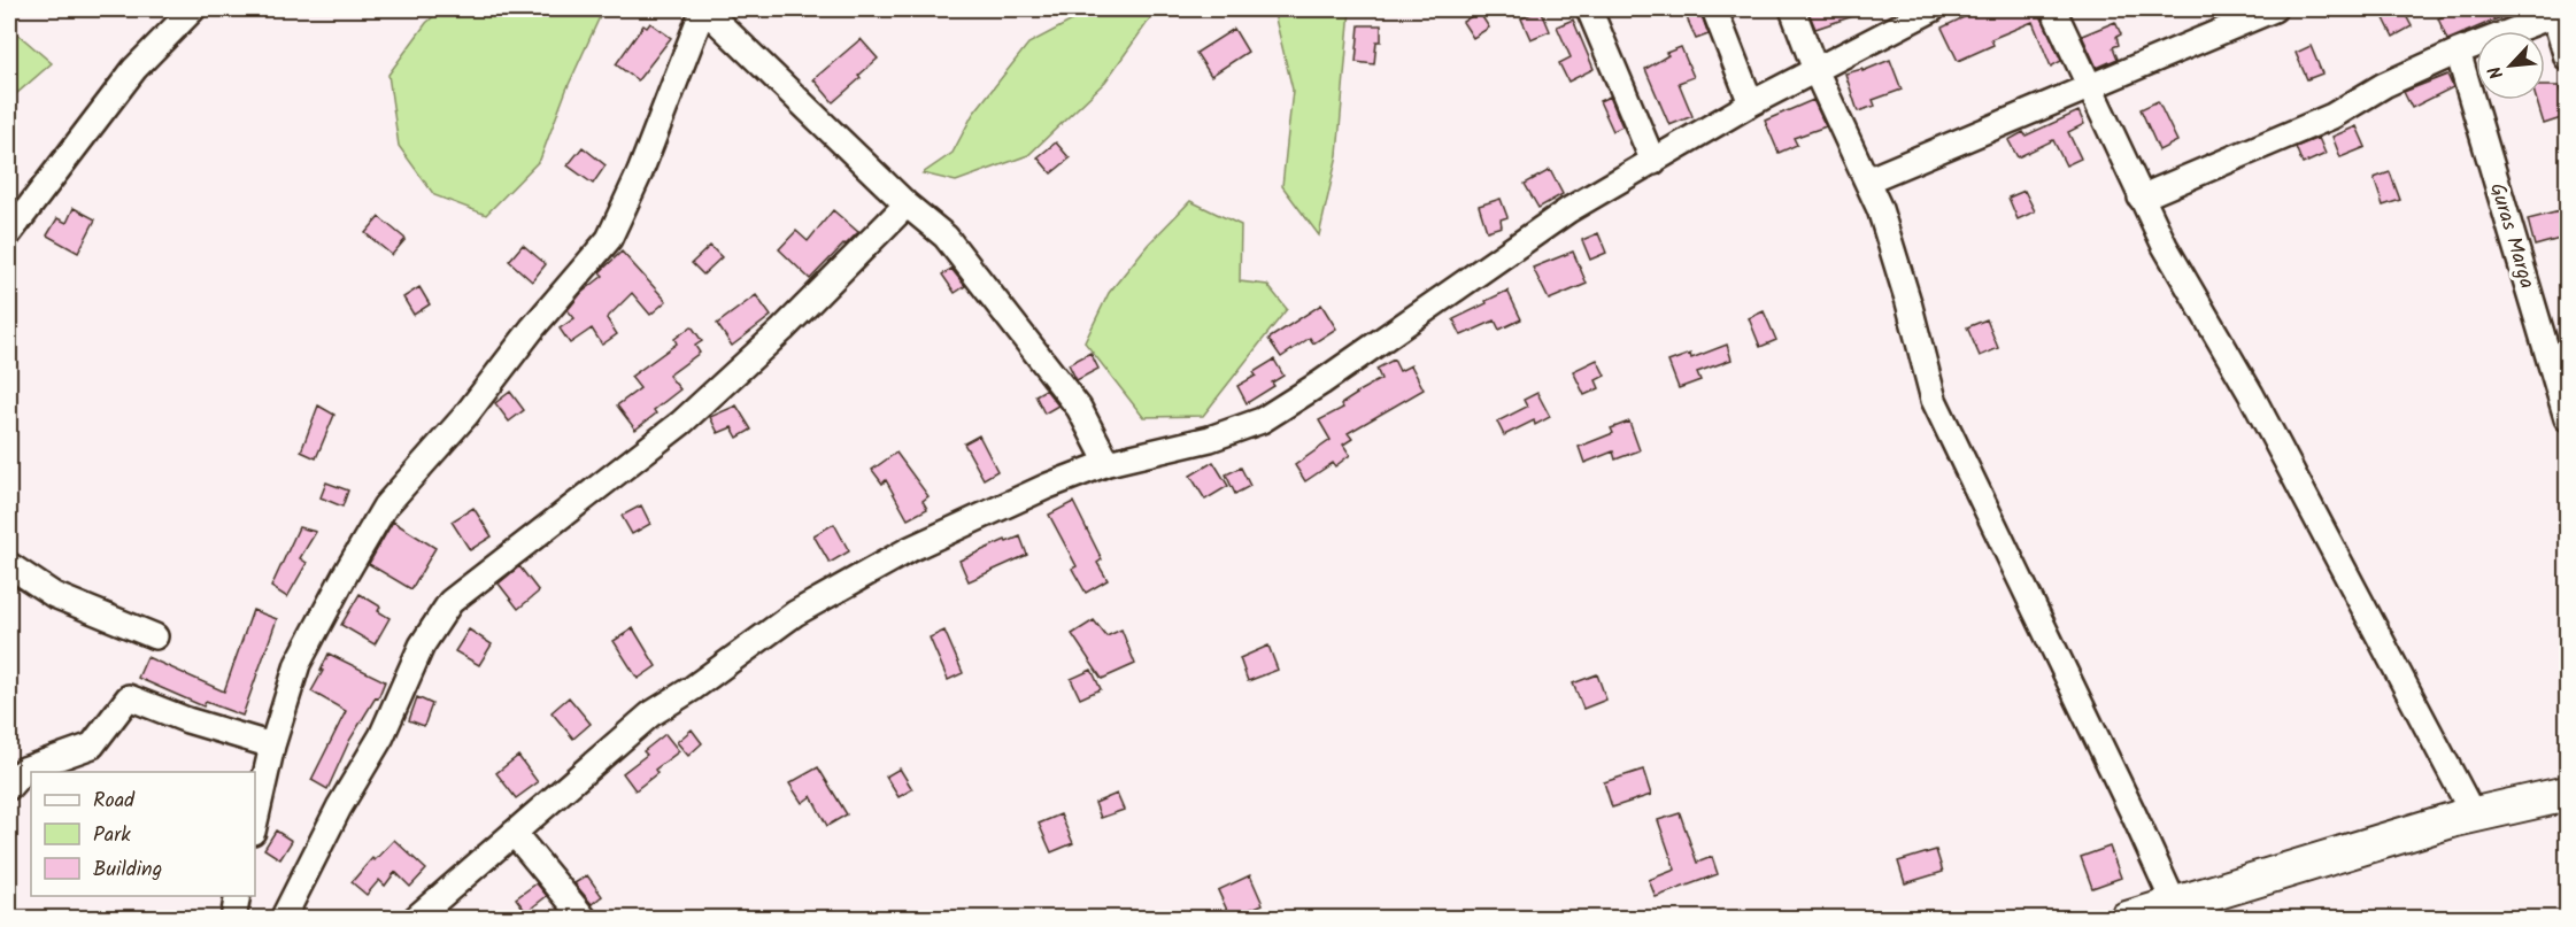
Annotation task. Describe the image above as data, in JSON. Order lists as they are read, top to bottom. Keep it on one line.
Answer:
{"streets":{"street":["Guras Marga"]},"legend":["Road","Park","Building"],"north":"bottom left"}
